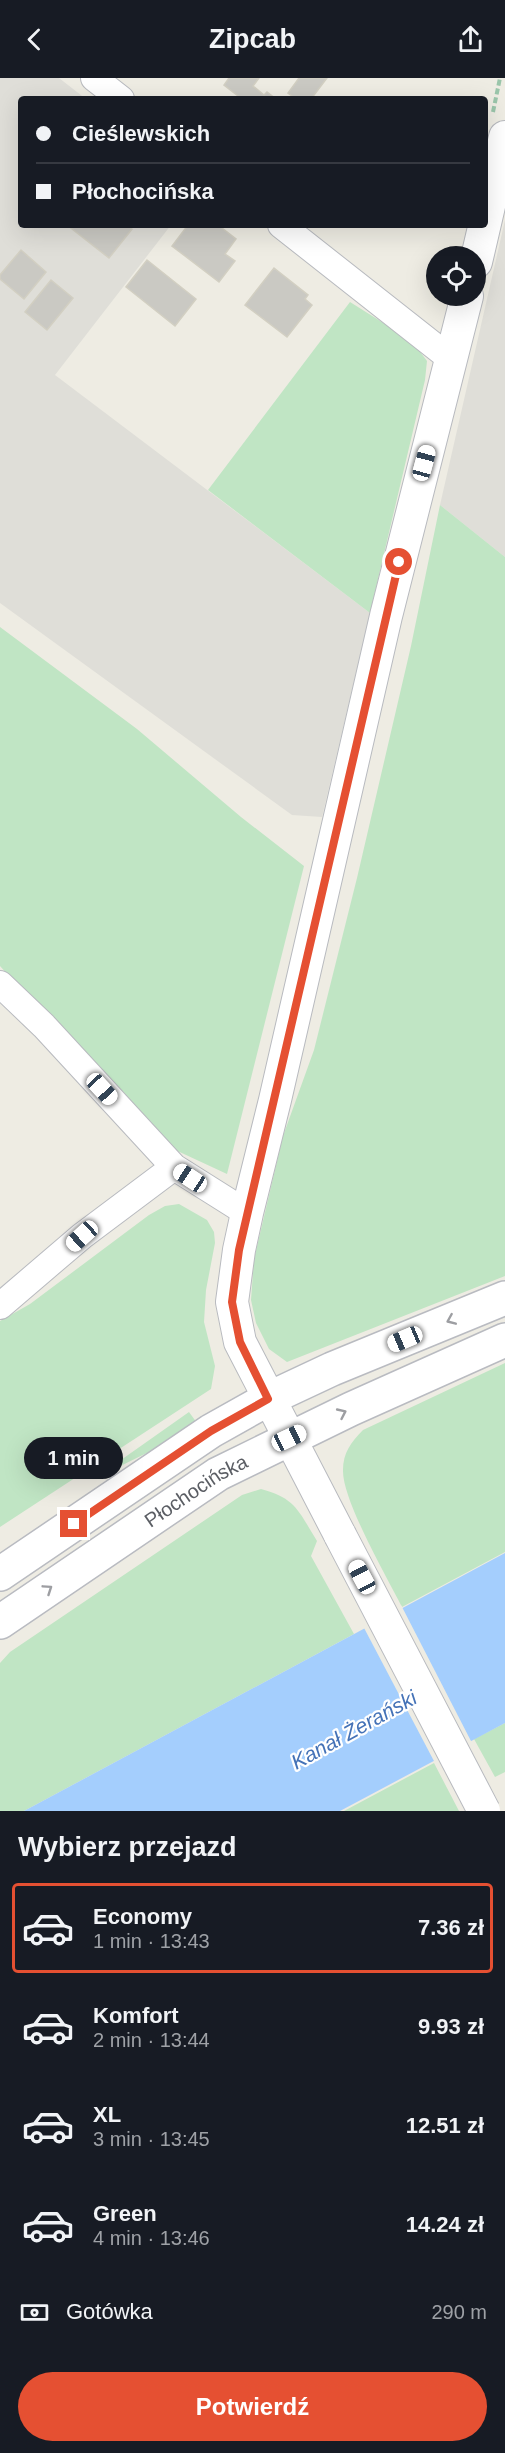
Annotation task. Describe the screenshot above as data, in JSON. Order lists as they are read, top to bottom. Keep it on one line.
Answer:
{"streets":{"main road":["Płochocińska"]},"water":["Kanał Żerański"],"page":{"header":"Zipcab","banner":["Cieślewskich","Płochocińska"],"bubble":"1 min","heading":"Wybierz przejazd","list":[{"name":"Economy","note":"1 min · 13:43","value":"7.36 zł"},{"name":"Komfort","note":"2 min · 13:44","value":"9.93 zł"},{"name":"XL","note":"3 min · 13:45","value":"12.51 zł"},{"name":"Green","note":"4 min · 13:46","value":"14.24 zł"}],"pay":["Gotówka","290 m"],"buttons":"Potwierdź"}}
